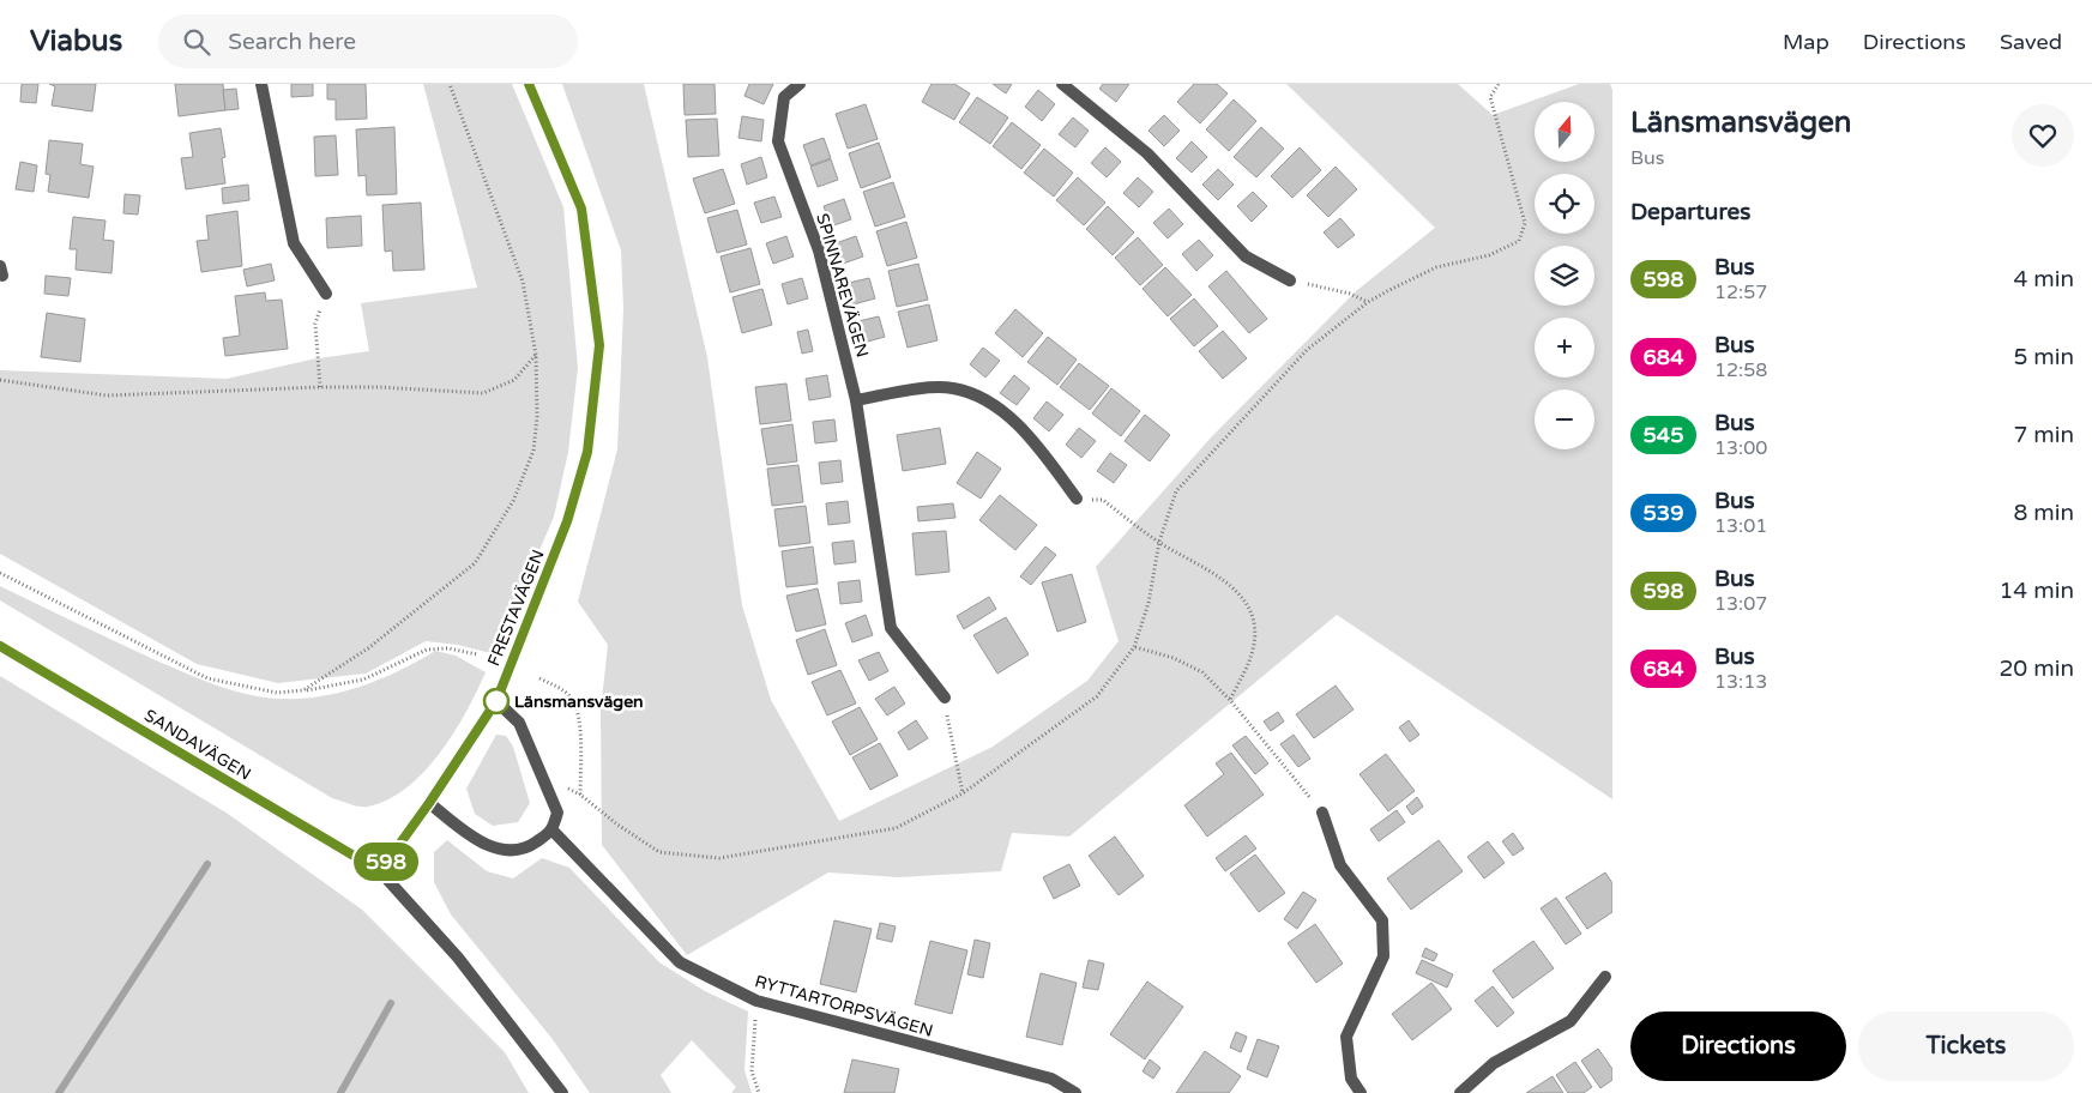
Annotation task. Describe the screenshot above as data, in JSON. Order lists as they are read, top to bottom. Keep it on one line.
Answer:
{"streets":{"street":["SPINNAREVÄGEN","FRESTAVÄGEN","SANDAVÄGEN","RYTTARTORPSVÄGEN"]},"crossings":[["FRESTAVÄGEN","SANDAVÄGEN"]],"places":["Länsmansvägen"],"lines":["bus line 598"],"north":"top","page":{"header":"Viabus","search":"Search here","nav":["Map","Directions","Saved"],"on_map":"598","heading":[["Länsmansvägen","Bus"],"Departures"],"map_buttons":["+","−"],"list":[{"mark":"598","name":"Bus","note":"12:57","value":"4 min"},{"mark":"684","name":"Bus","note":"12:58","value":"5 min"},{"mark":"545","name":"Bus","note":"13:00","value":"7 min"},{"mark":"539","name":"Bus","note":"13:01","value":"8 min"},{"mark":"598","name":"Bus","note":"13:07","value":"14 min"},{"mark":"684","name":"Bus","note":"13:13","value":"20 min"}],"buttons":["Directions","Tickets"]}}
